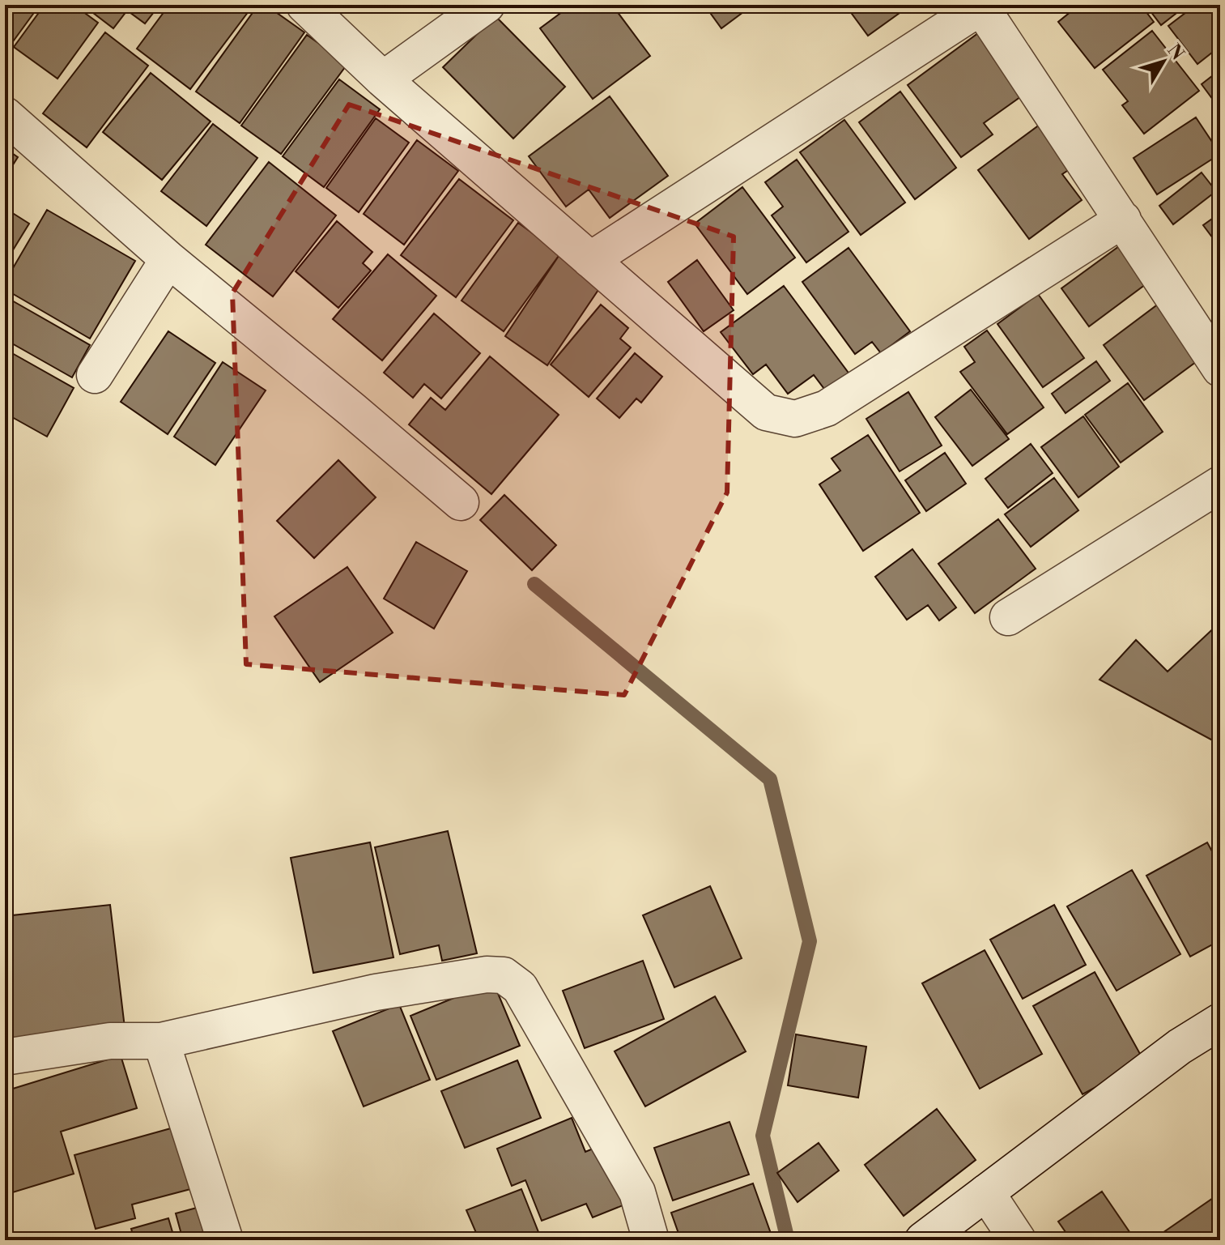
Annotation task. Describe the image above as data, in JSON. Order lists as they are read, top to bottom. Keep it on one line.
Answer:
{"north":"top right"}
